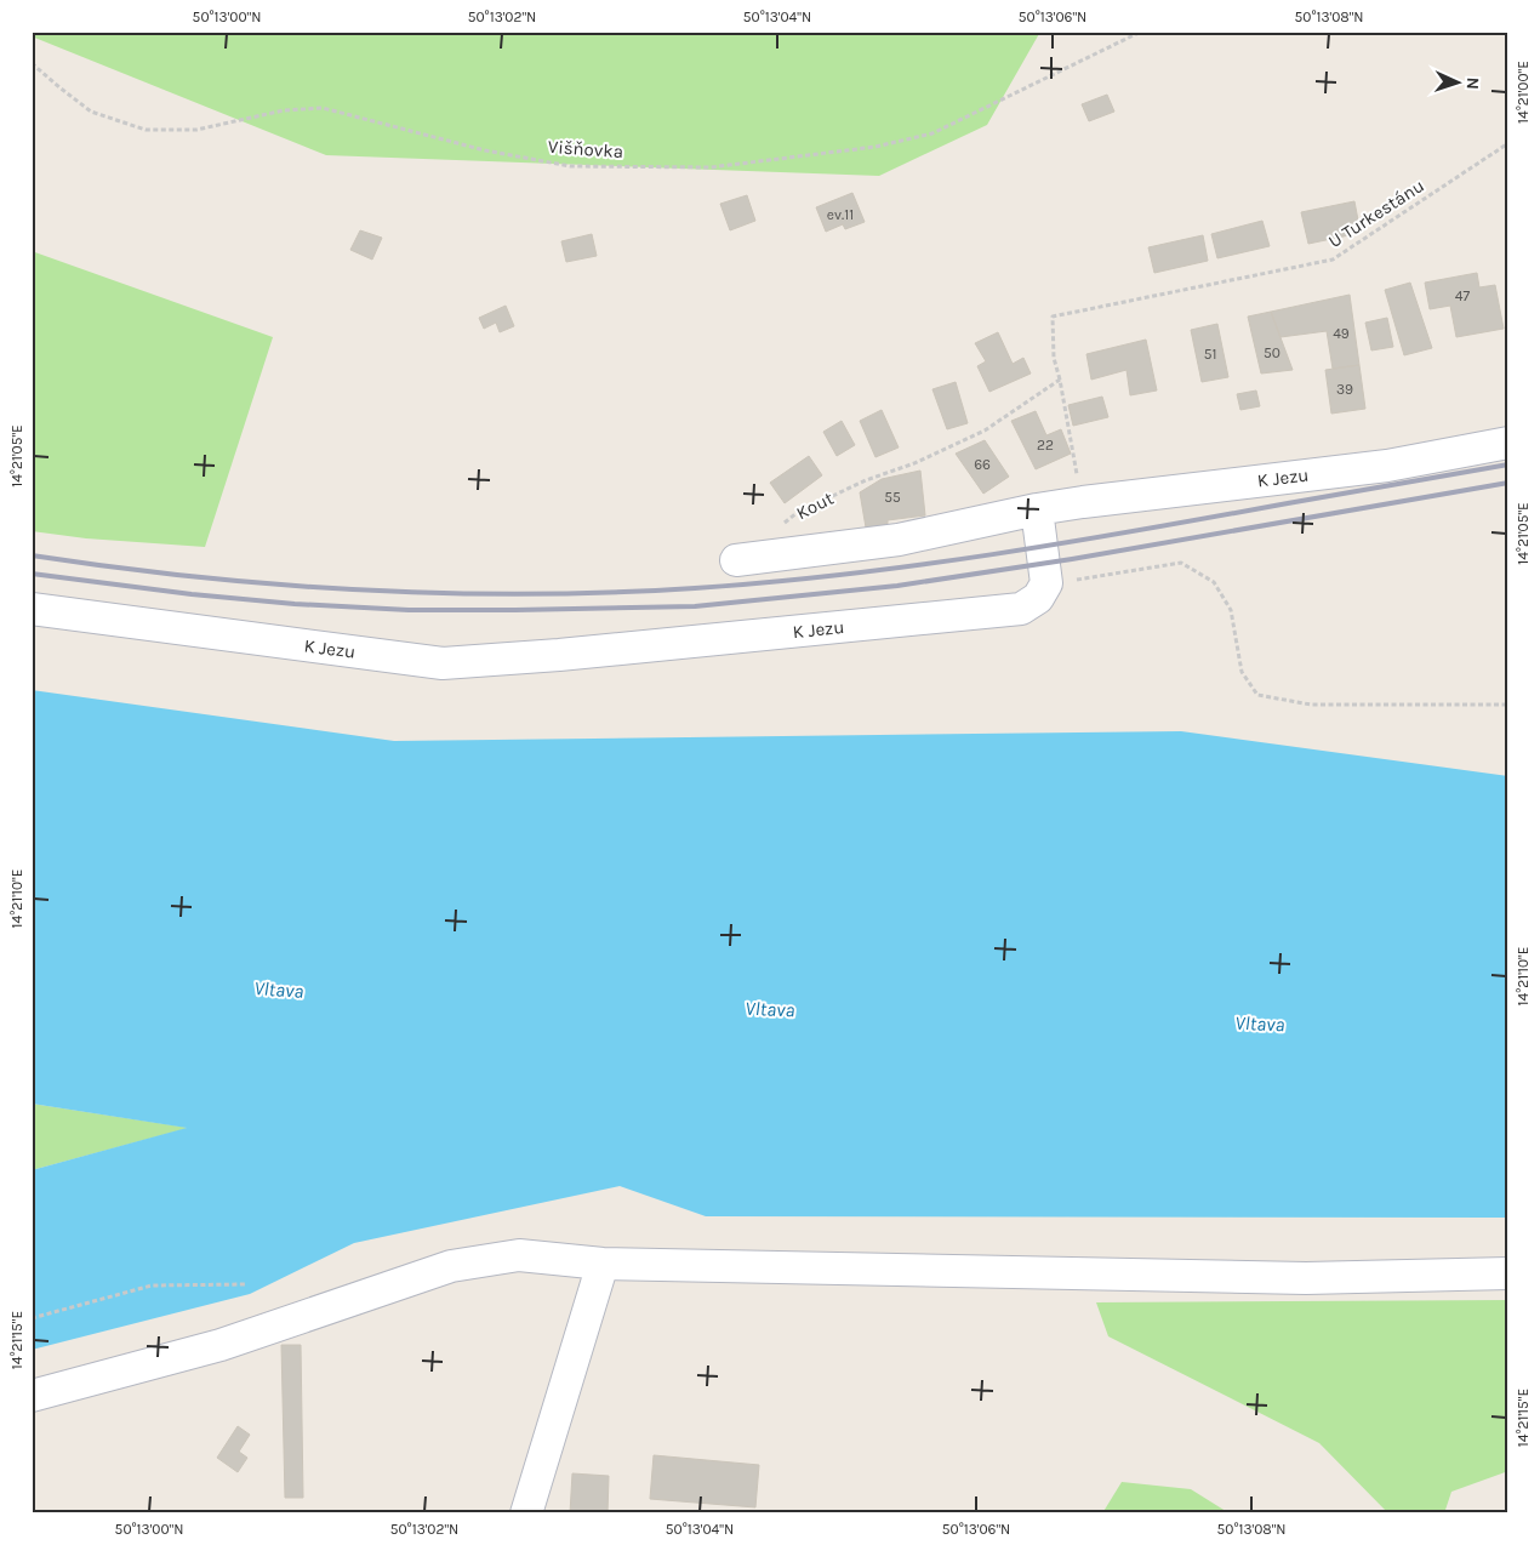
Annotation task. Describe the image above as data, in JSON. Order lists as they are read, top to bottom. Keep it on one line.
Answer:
{"streets":{"street":["K Jezu","Kout"],"path":["Višňovka","U Turkestánu"]},"crossings":[["U Turkestánu","Kout"],["K Jezu","Kout"]],"water":["Vltava"],"house_numbers":["ev.11","47","49","50","51","39","22","66","55"],"north":"right","coordinates":["50°13'00\"N","50°13'02\"N","50°13'04\"N","50°13'06\"N","50°13'08\"N","14°21'00\"E","14°21'05\"E","14°21'10\"E","14°21'15\"E"]}
